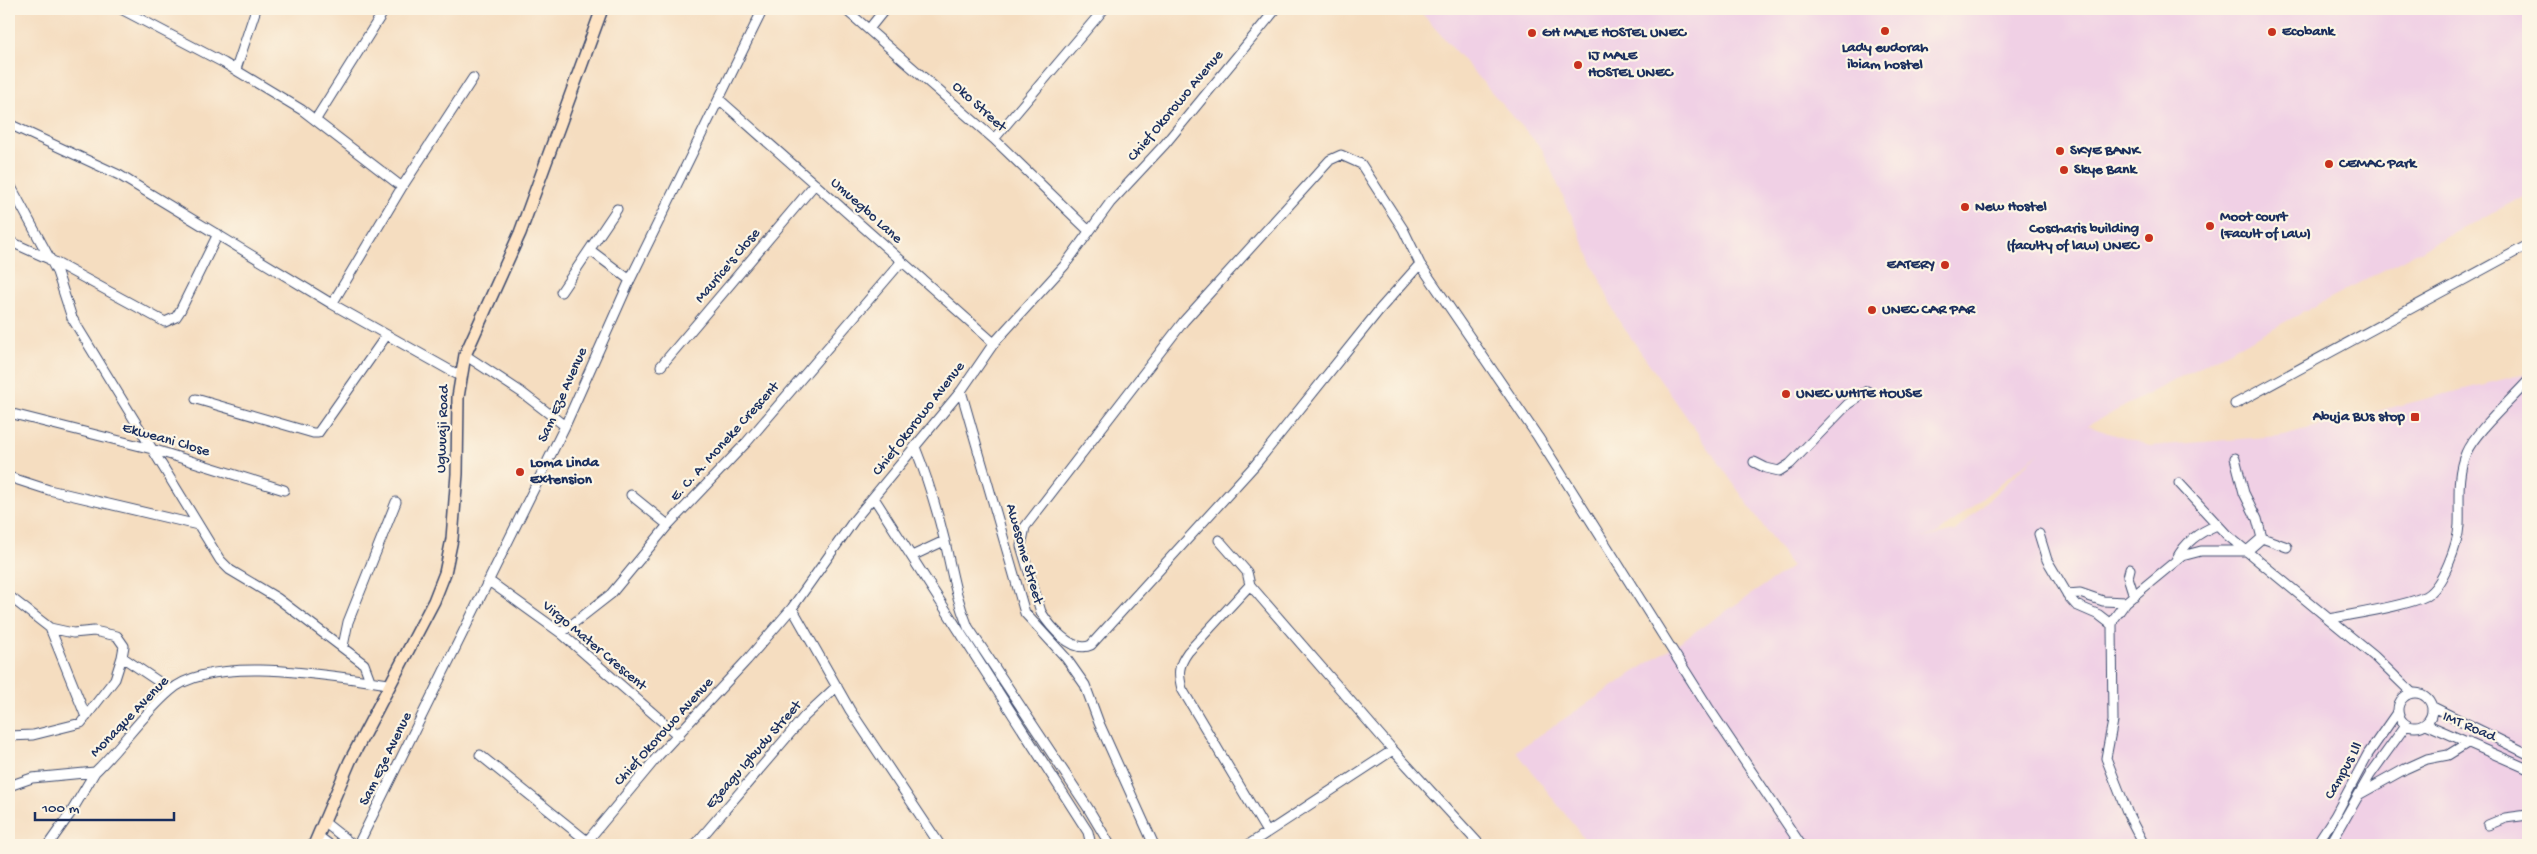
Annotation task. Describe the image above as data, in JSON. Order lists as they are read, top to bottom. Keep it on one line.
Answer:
{"streets":{"main road":["Ugwuaji Road"],"street":["Chief Okorowo Avenue","Oko Street","Umuegbo Lane","Maurice's Close","Sam Eze Avenue","Ekweani Close","E. C. A. Moneke Crescent","Awesome Street","Virgo Mater Crescent","Monaque Avenue","IMT Road","Ezeagu Igbudu Street","Campus Lll"]},"crossings":[["Chief Okorowo Avenue","Oko Street"],["Chief Okorowo Avenue","Umuegbo Lane"],["Chief Okorowo Avenue","Awesome Street"],["Chief Okorowo Avenue","Virgo Mater Crescent"],["Umuegbo Lane","Maurice's Close"],["Umuegbo Lane","Sam Eze Avenue"],["Umuegbo Lane","E. C. A. Moneke Crescent"],["Sam Eze Avenue","Virgo Mater Crescent"],["Ugwuaji Road","Monaque Avenue"],["E. C. A. Moneke Crescent","Virgo Mater Crescent"],["IMT Road","Campus Lll"]],"places":{"other":["Lady eudorah ibiam hostel","Ecobank","GH MALE HOSTEL UNEC","IJ MALE HOSTEL UNEC","SKYE BANK","CEMAC Park","Skye Bank","New Hostel","Moot court (Facult of Law)","Coscharis building (faculty of law) UNEC","EATERY","UNEC CAR PAR","UNEC WHITE HOUSE","Loma Linda Extension"],"transit":["Abuja BUs stop"]},"scale_bar":"100 m"}
